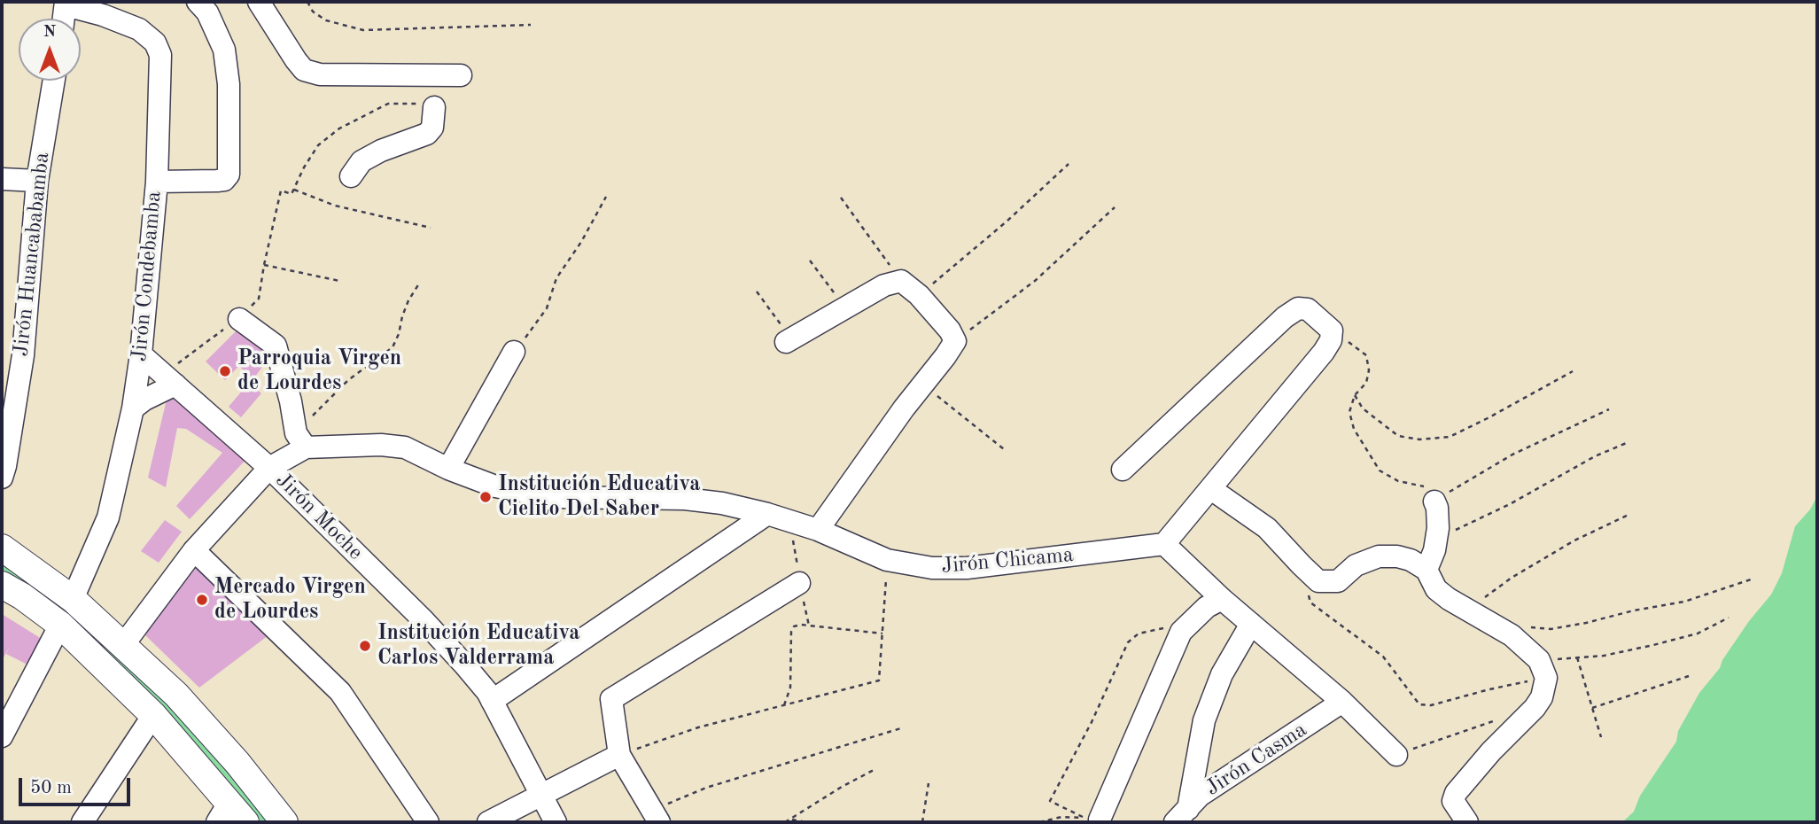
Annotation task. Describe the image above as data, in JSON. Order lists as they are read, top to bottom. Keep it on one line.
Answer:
{"streets":{"street":["Jirón Huancababamba","Jirón Condebamba","Jirón Moche","Jirón Chicama","Jirón Casma"]},"crossings":[["Jirón Condebamba","Jirón Moche"]],"places":["Parroquia Virgen de Lourdes","Institución Educativa Cielito Del Saber","Mercado Virgen de Lourdes","Institución Educativa Carlos Valderrama"],"scale_bar":"50 m","north":"top"}
